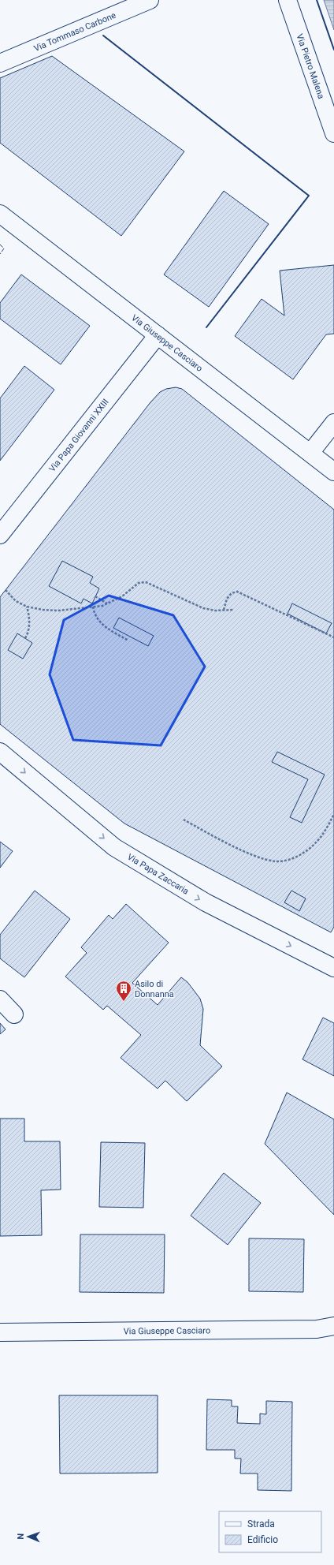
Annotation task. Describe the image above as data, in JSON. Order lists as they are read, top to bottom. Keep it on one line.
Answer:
{"streets":{"street":["Via Tommaso Carbone","Via Pietro Malena","Via Giuseppe Casciaro","Via Papa Giovanni XXIII","Via Papa Zaccaria"]},"crossings":[["Via Giuseppe Casciaro","Via Papa Giovanni XXIII"]],"one_way":["Via Papa Zaccaria"],"places":{"building":["Asilo di Donnanna"]},"legend":["Strada","Edificio"],"north":"left"}
